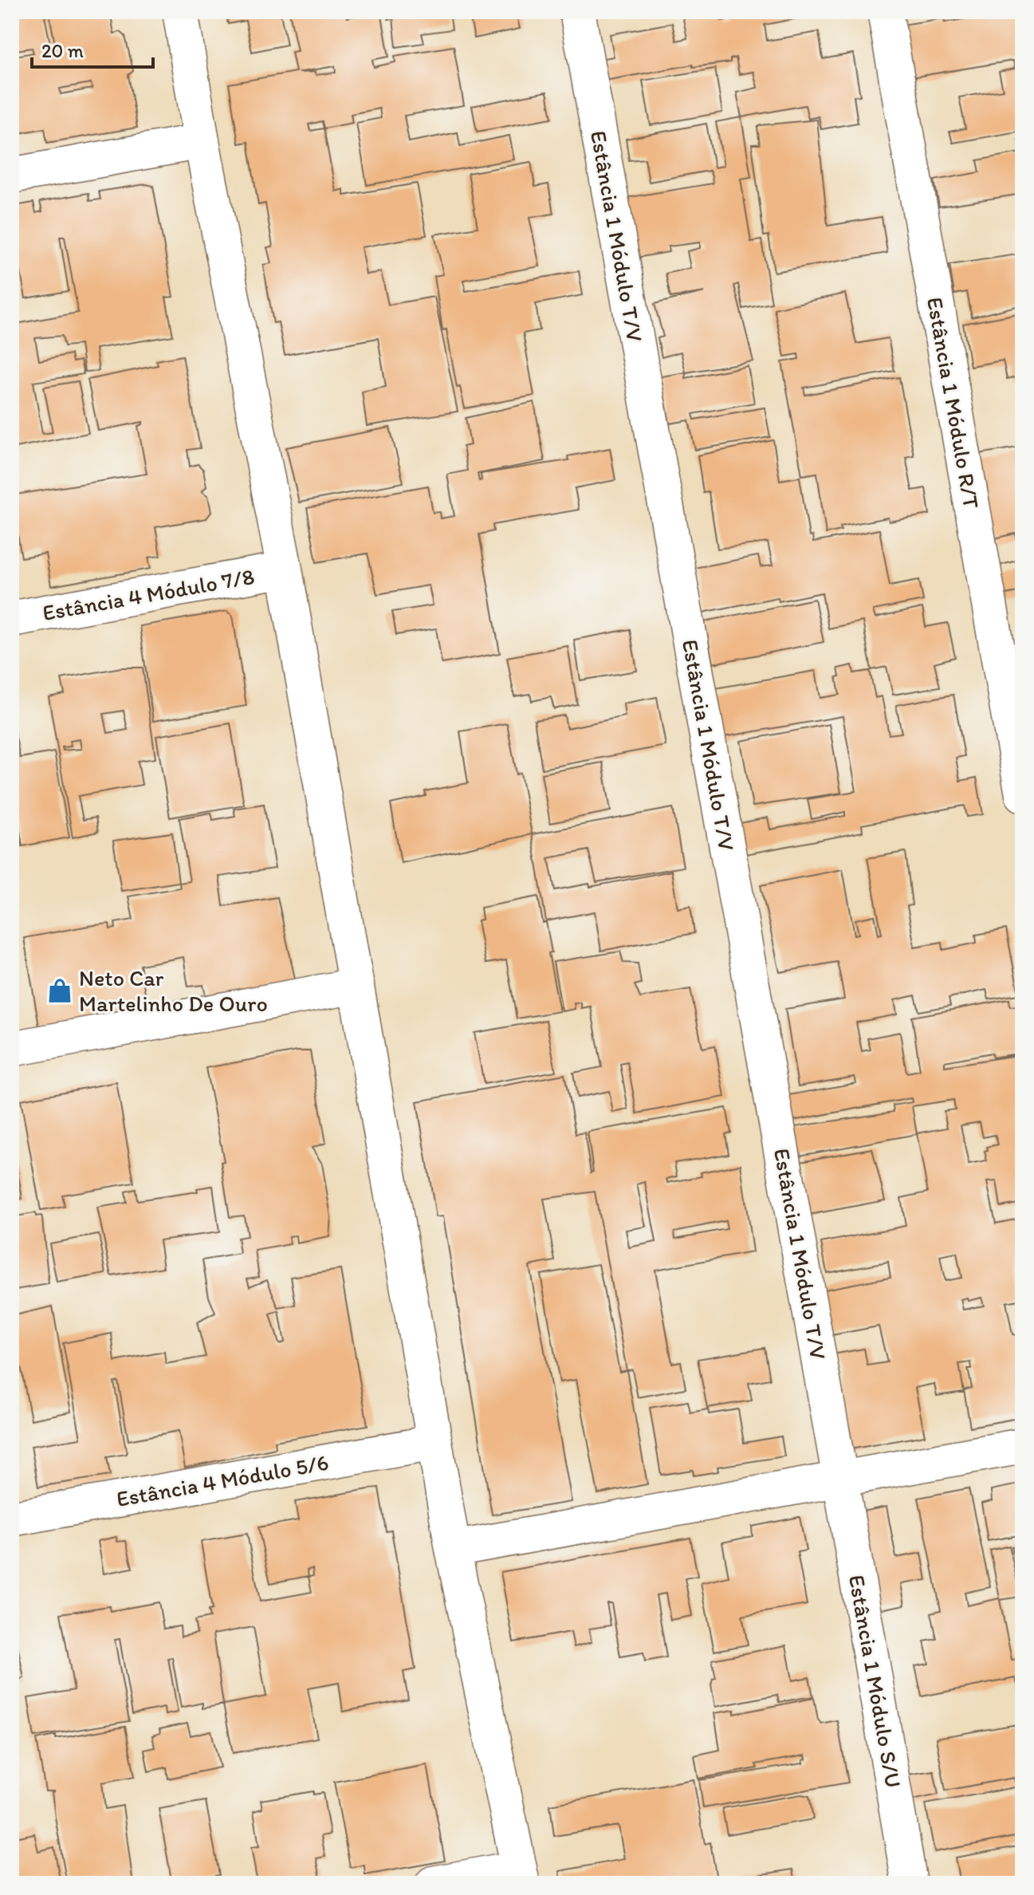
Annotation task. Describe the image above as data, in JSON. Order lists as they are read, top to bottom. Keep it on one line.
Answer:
{"streets":{"street":["Estância 1 Módulo T/V","Estância 1 Módulo R/T","Estância 4 Módulo 7/8","Estância 4 Módulo 5/6","Estância 1 Módulo S/U"]},"crossings":[["Estância 1 Módulo T/V","Estância 1 Módulo S/U"]],"places":{"shop":["Neto Car Martelinho De Ouro"]},"scale_bar":"20 m"}
